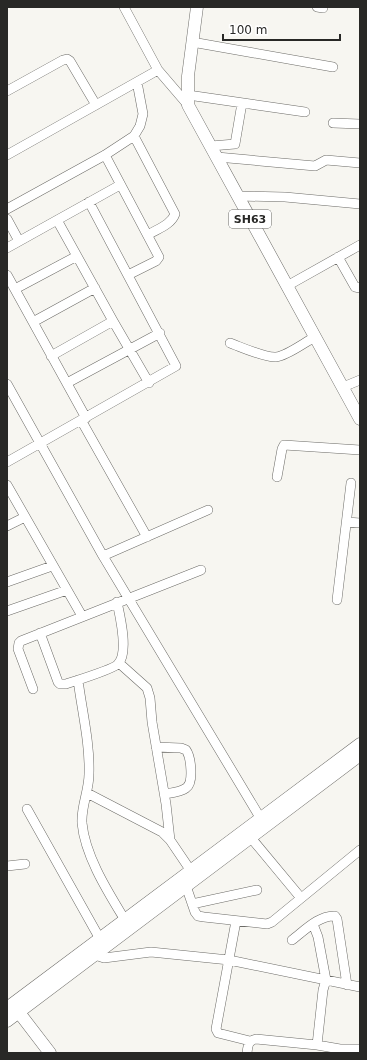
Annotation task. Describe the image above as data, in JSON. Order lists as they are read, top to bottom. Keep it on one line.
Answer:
{"streets":{"main road":["SH63"]},"scale_bar":"100 m"}
